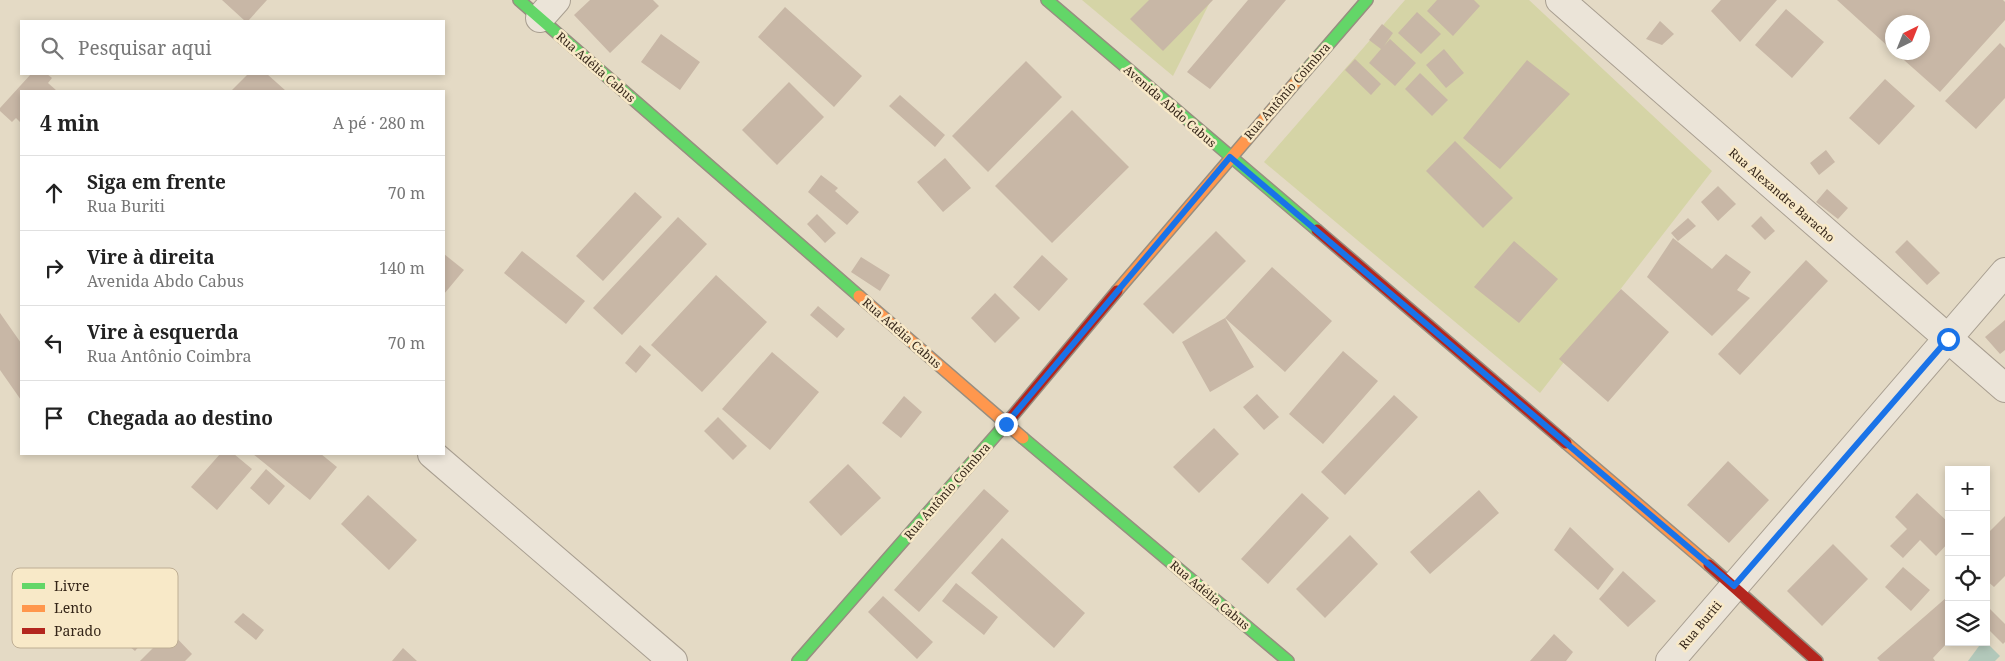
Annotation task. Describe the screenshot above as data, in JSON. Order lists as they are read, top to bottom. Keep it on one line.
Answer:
{"streets":{"street":["Rua Adélia Cabus","Rua Antônio Coimbra","Avenida Abdo Cabus","Rua Alexandre Baracho","Rua Buriti"]},"crossings":[["Rua Adélia Cabus","Rua Antônio Coimbra"],["Rua Antônio Coimbra","Avenida Abdo Cabus"],["Avenida Abdo Cabus","Rua Buriti"],["Rua Alexandre Baracho","Rua Buriti"]],"legend":["Livre","Lento","Parado"],"north":"top right","page":{"search":"Pesquisar aqui","heading":["4 min","A pé · 280 m"],"list":[["Siga em frente","Rua Buriti","70 m"],["Vire à direita","Avenida Abdo Cabus","140 m"],["Vire à esquerda","Rua Antônio Coimbra","70 m"],"Chegada ao destino"],"map_buttons":["+","−"]}}
